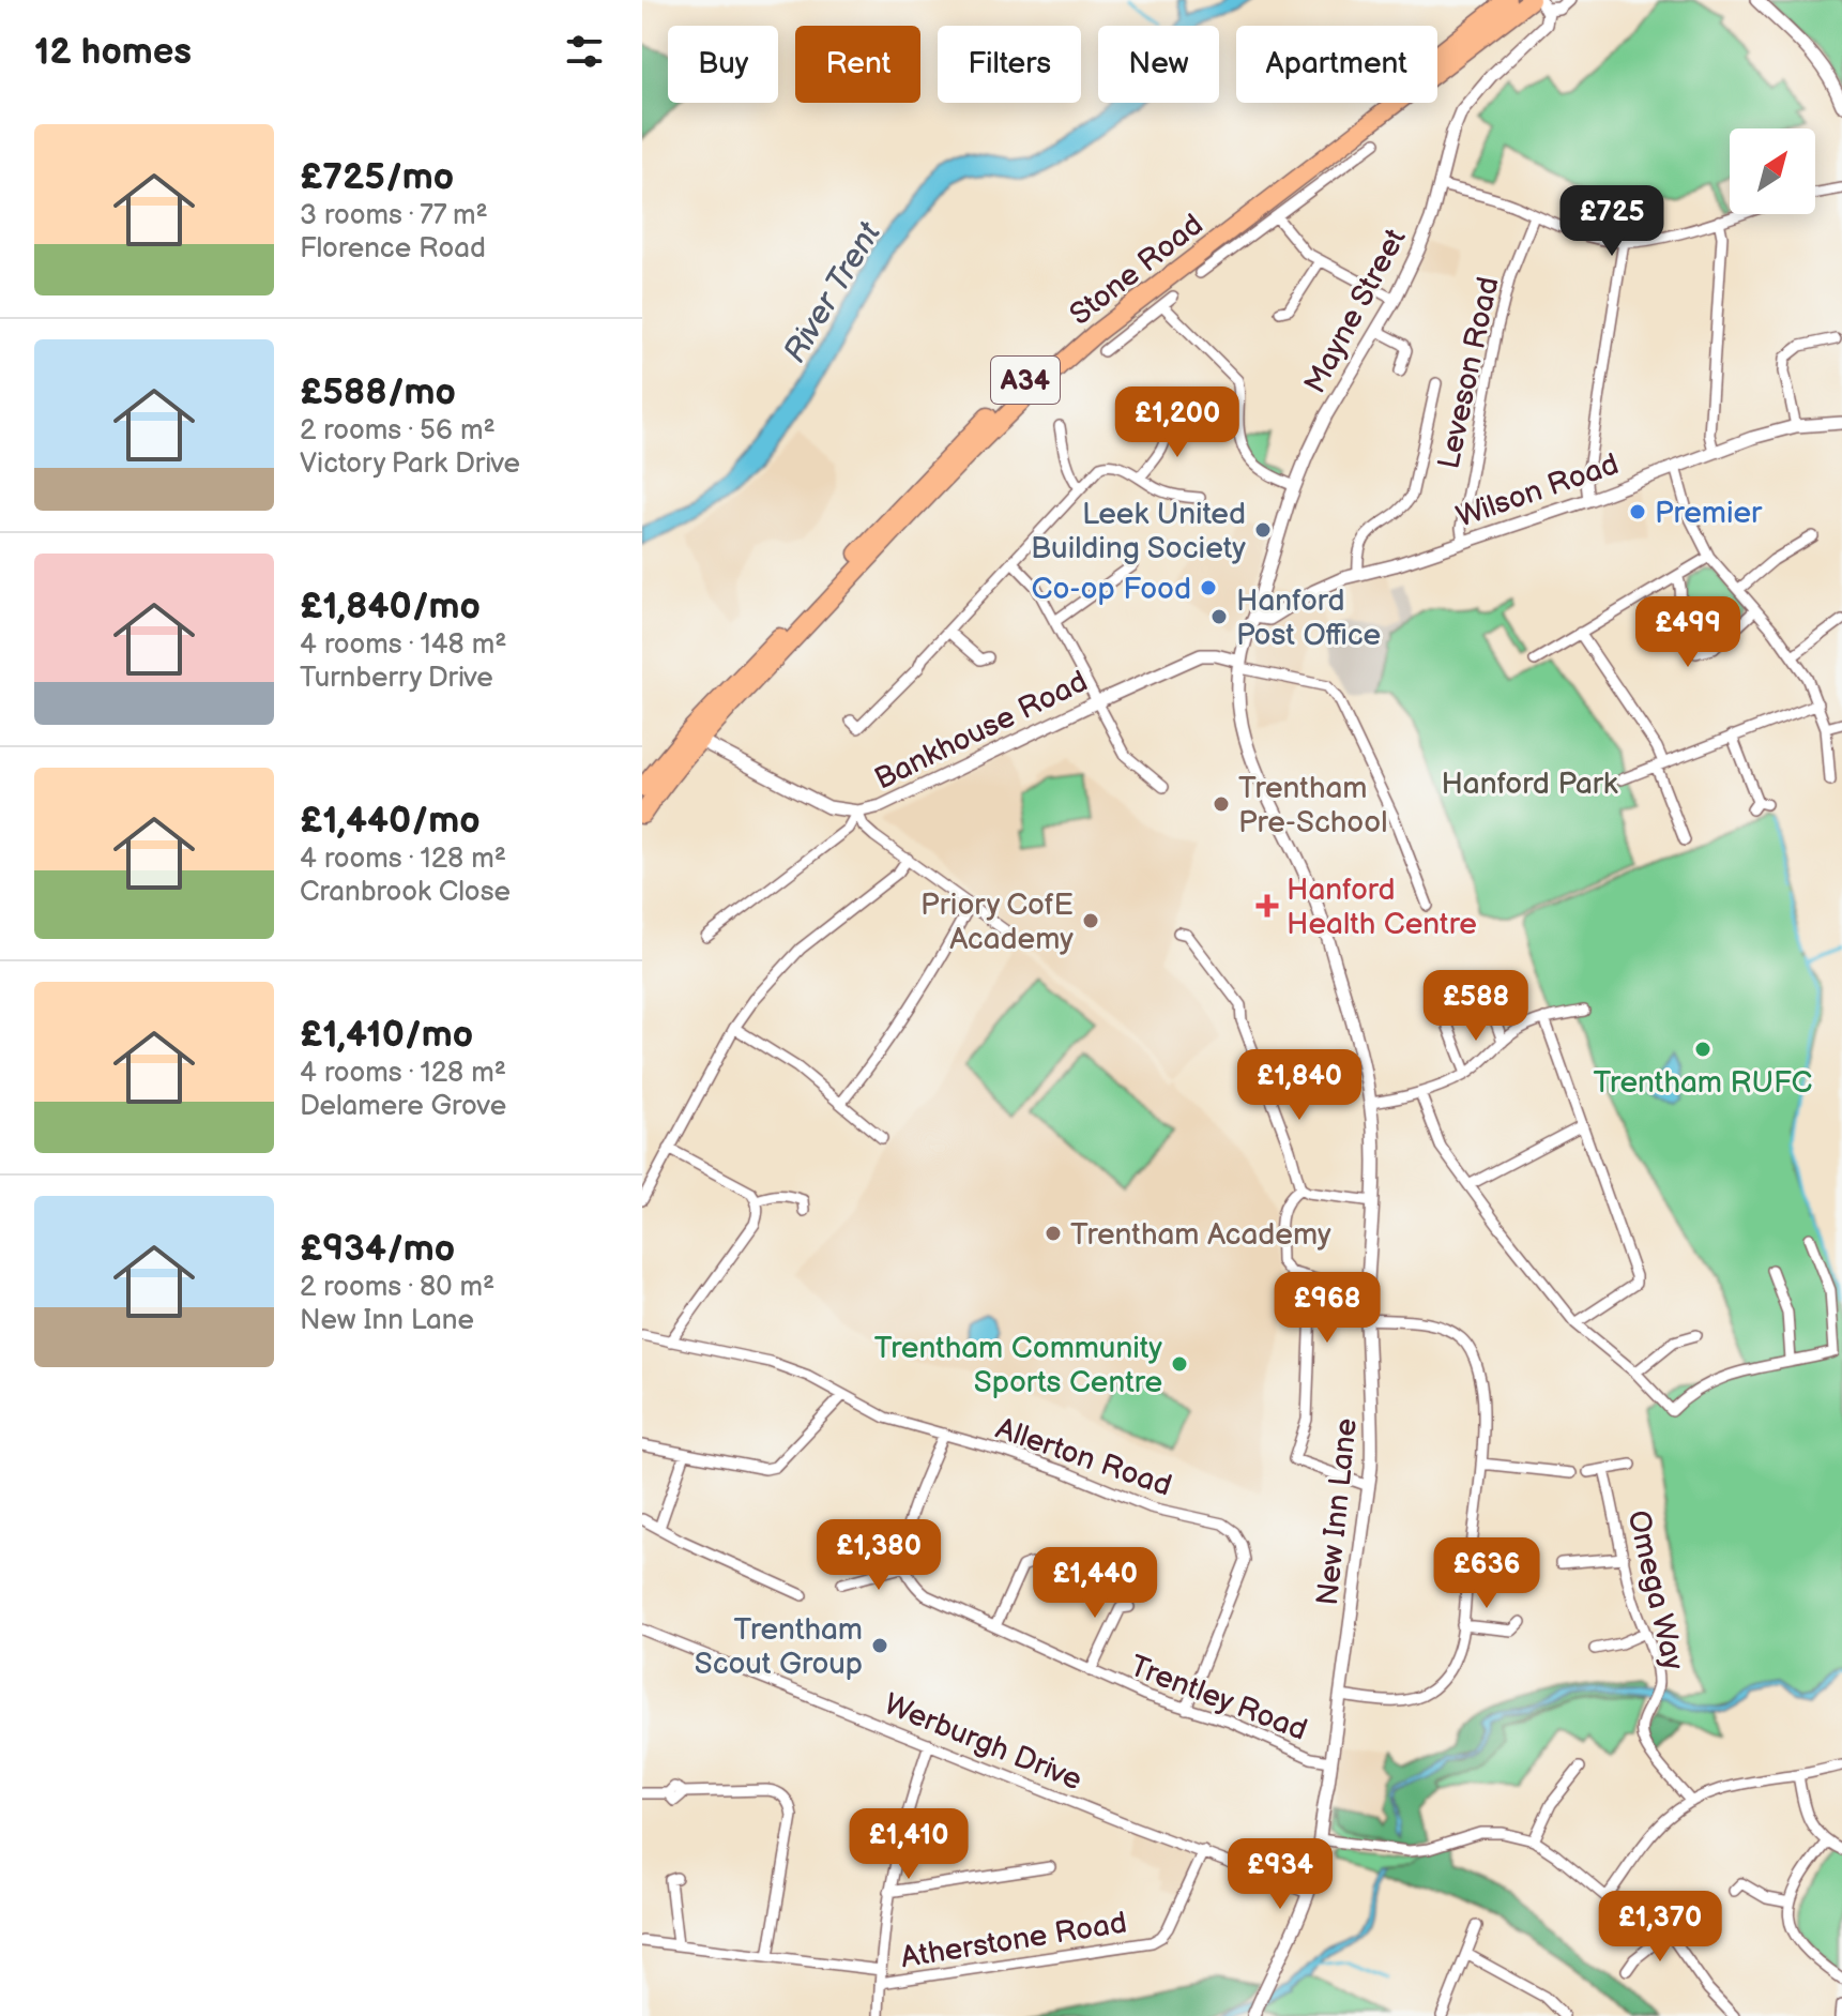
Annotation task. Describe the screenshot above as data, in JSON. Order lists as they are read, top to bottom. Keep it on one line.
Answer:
{"streets":{"highway":["Stone Road","A34"],"street":["Mayne Street","Leveson Road","Wilson Road","Bankhouse Road","Allerton Road","New Inn Lane","Omega Way","Trentley Road","Werburgh Drive","Atherstone Road"]},"crossings":[["Stone Road","Mayne Street"],["Stone Road","Bankhouse Road"],["Mayne Street","Wilson Road"],["Mayne Street","Bankhouse Road"],["Mayne Street","New Inn Lane"],["Leveson Road","Wilson Road"],["Bankhouse Road","New Inn Lane"],["Allerton Road","Trentley Road"],["New Inn Lane","Trentley Road"],["New Inn Lane","Werburgh Drive"],["Werburgh Drive","Atherstone Road"]],"water":["River Trent"],"parks":["Hanford Park"],"places":{"other":["Premier","Leek United Building Society","Co-op Food","Hanford Post Office","Trentham Pre-School","Priory CofE Academy","Trentham RUFC","Trentham Academy","Trentham Community Sports Centre","Trentham Scout Group"],"health":["Hanford Health Centre"]},"north":"top right","page":{"heading":"12 homes","chip":["Buy","Rent","Filters","New","Apartment"],"list":[{"name":"£725/mo","note":"3 rooms · 77 m² · Florence Road"},{"name":"£588/mo","note":"2 rooms · 56 m² · Victory Park Drive"},{"name":"£1,840/mo","note":"4 rooms · 148 m² · Turnberry Drive"},{"name":"£1,440/mo","note":"4 rooms · 128 m² · Cranbrook Close"},{"name":"£1,410/mo","note":"4 rooms · 128 m² · Delamere Grove"},{"name":"£934/mo","note":"2 rooms · 80 m² · New Inn Lane"}],"price":["£725","£1,200","£499","£588","£1,840","£968","£1,380","£636","£1,440","£1,410","£934","£1,370"]}}
